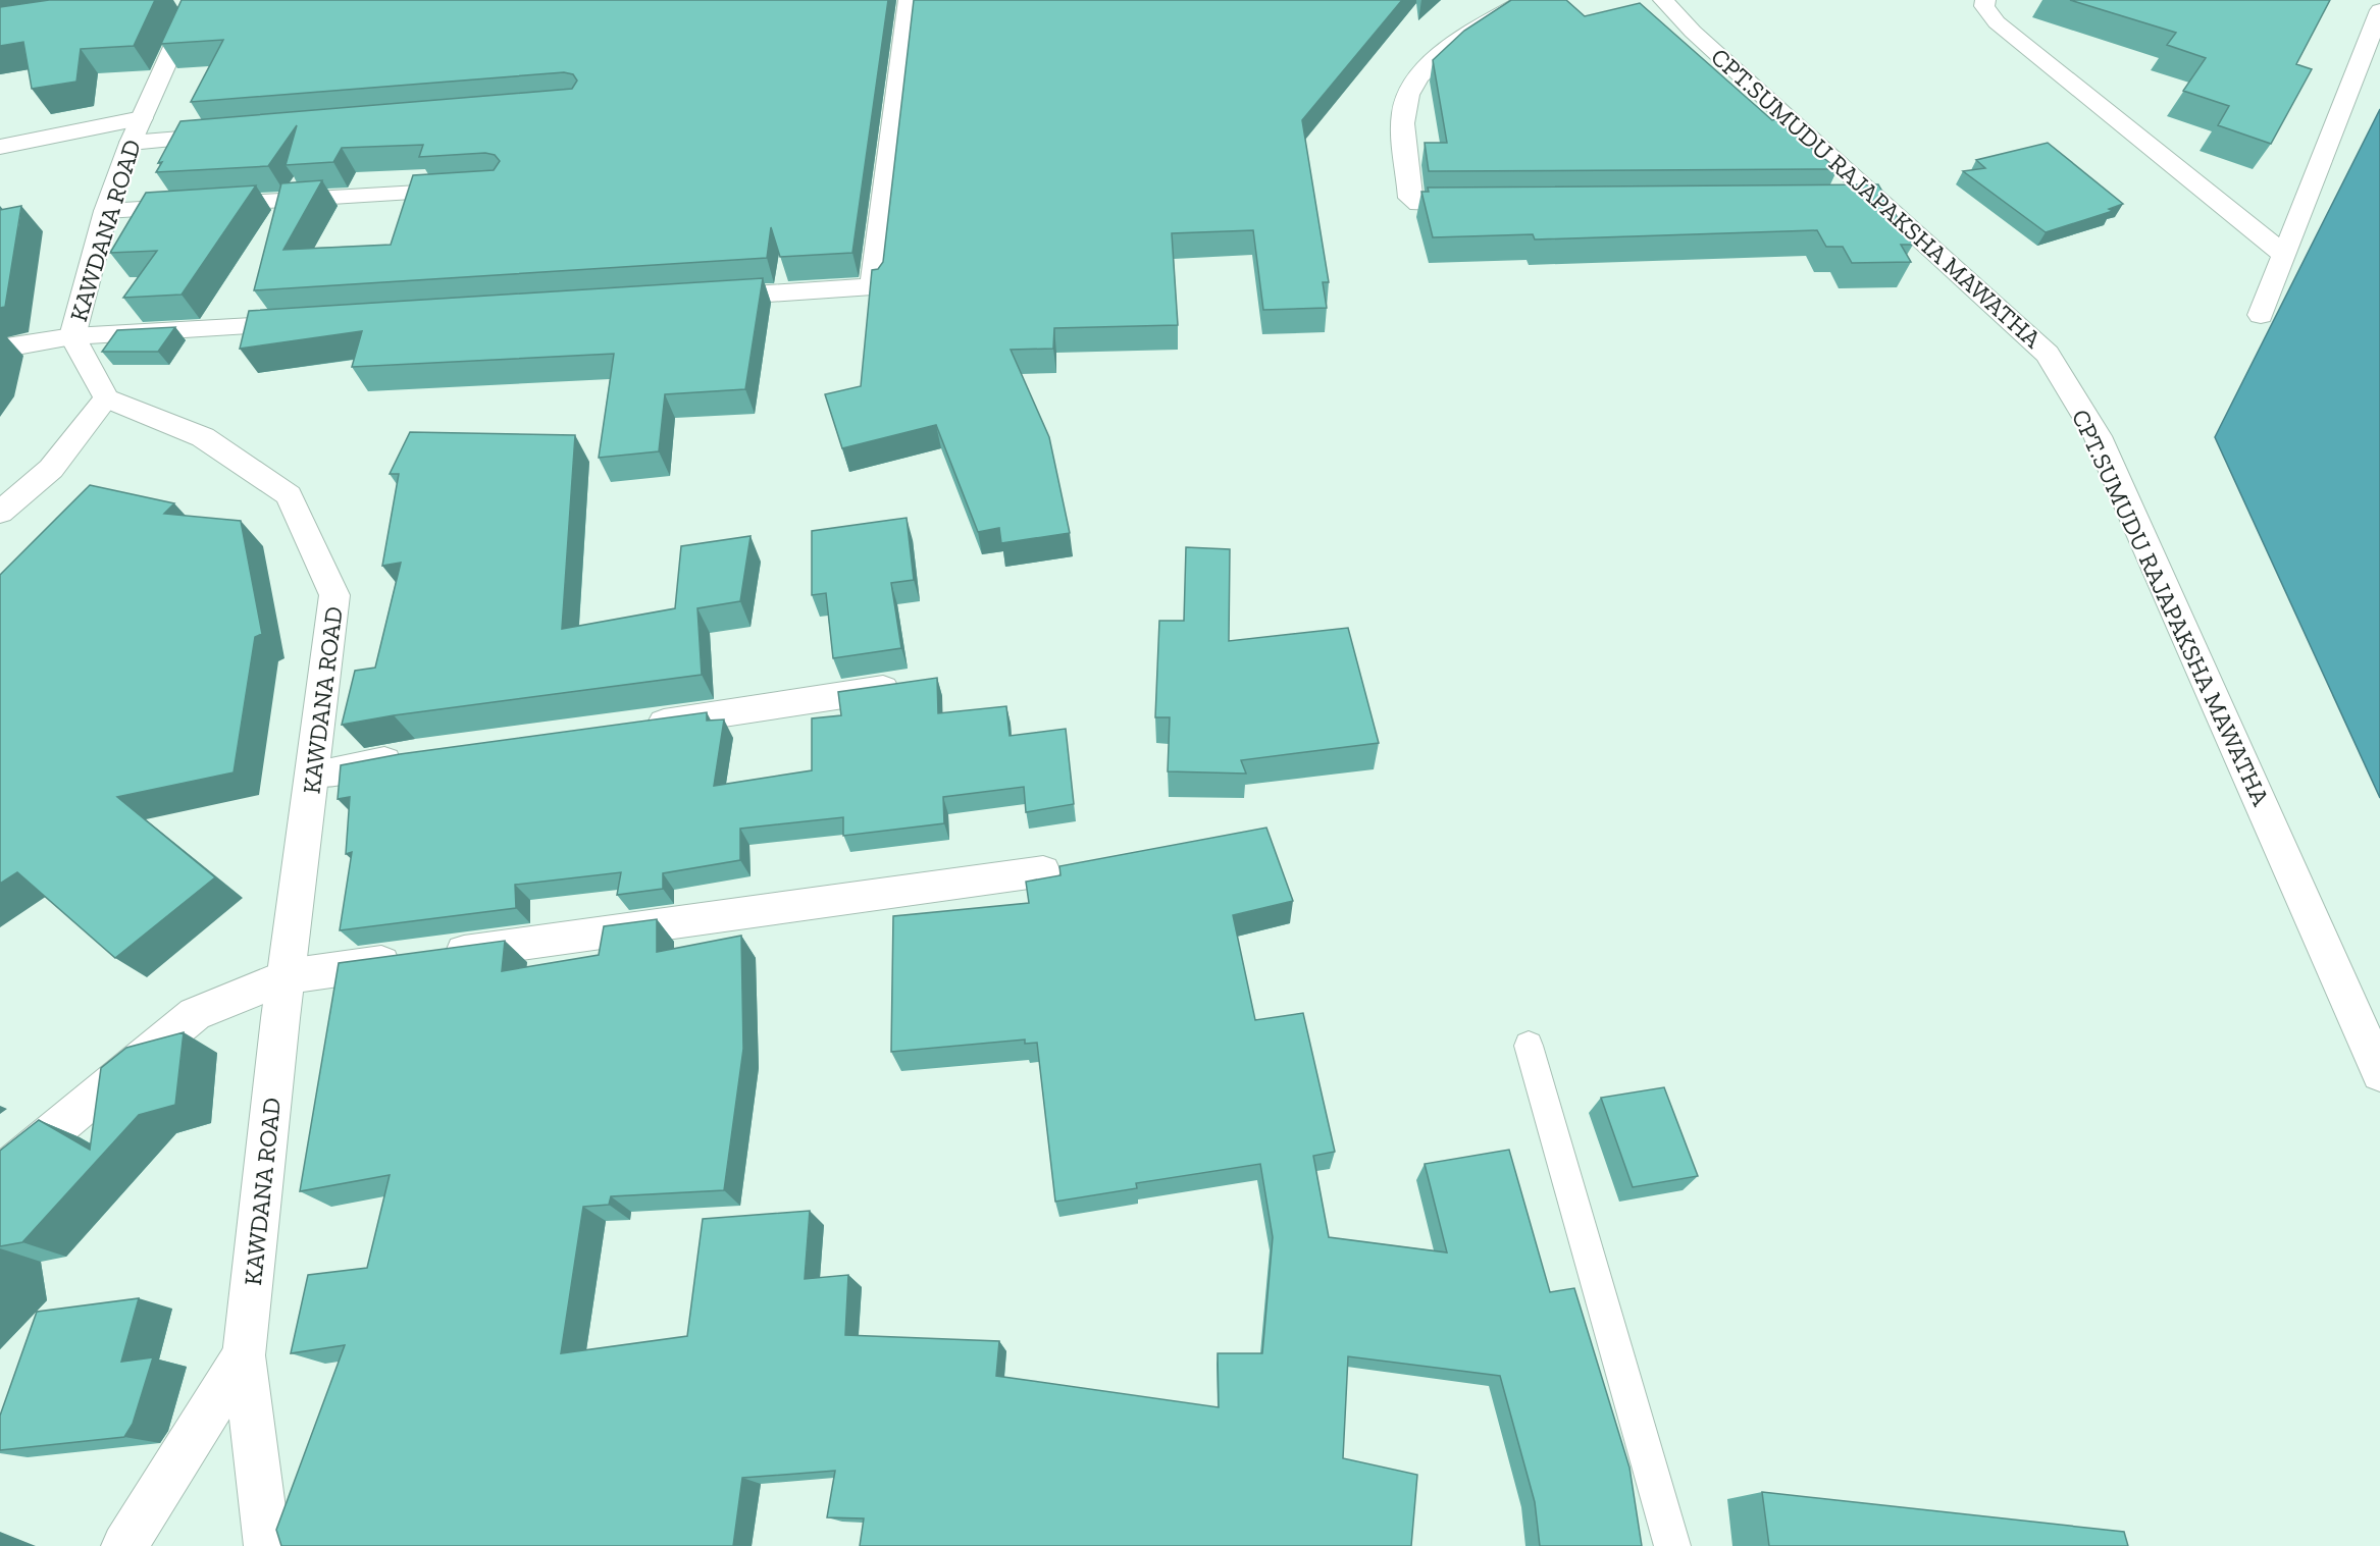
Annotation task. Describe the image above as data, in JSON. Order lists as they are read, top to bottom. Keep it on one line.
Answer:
{"streets":{"street":["CPT.SUMUDU RAJAPAKSHA MAWATHA","KAWDANA ROAD"]}}
